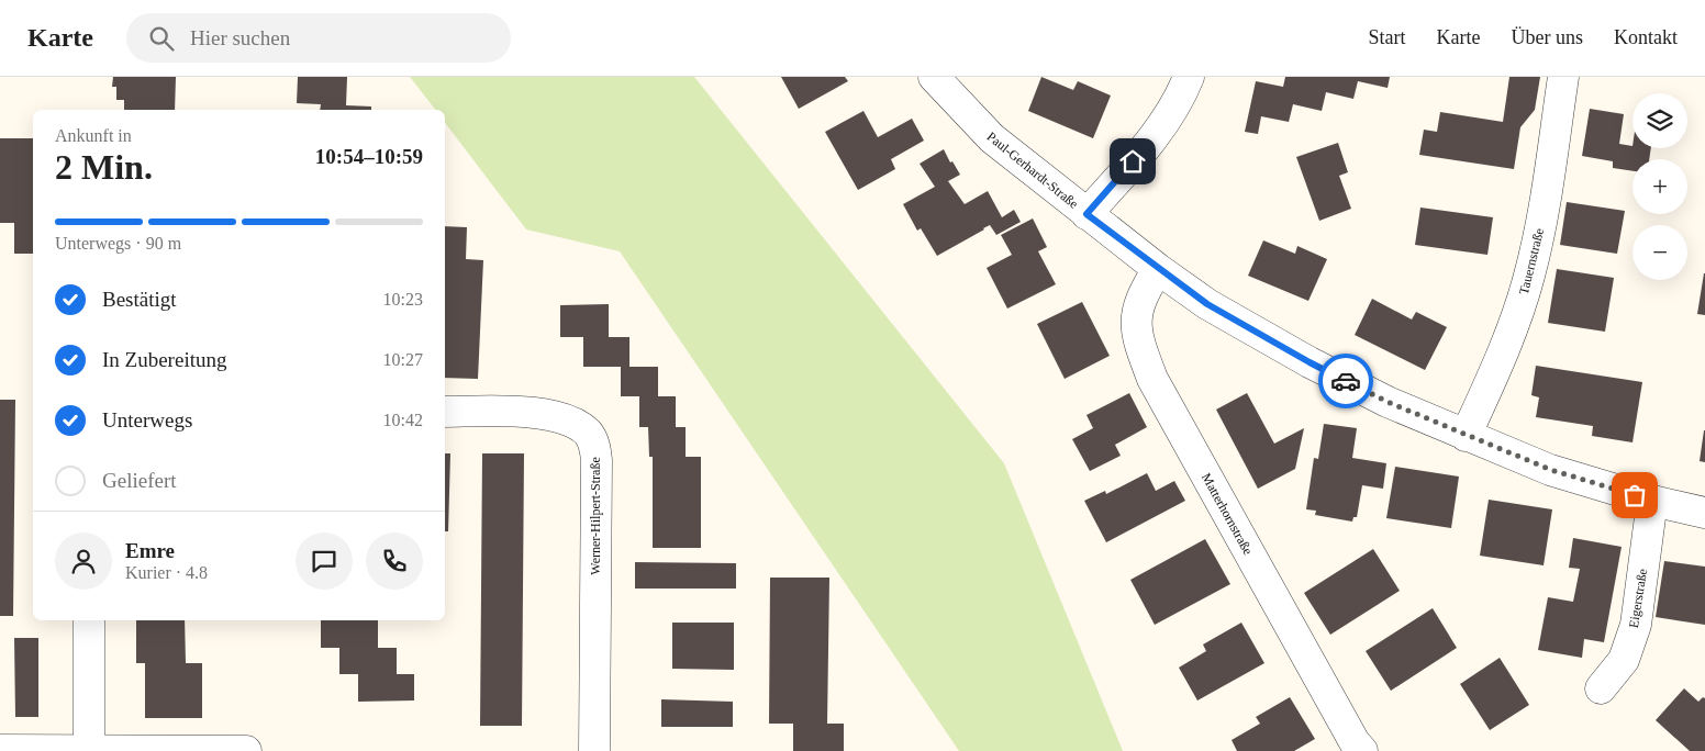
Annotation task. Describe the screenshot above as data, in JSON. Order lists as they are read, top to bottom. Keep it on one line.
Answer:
{"streets":{"street":["Paul-Gerhardt-Straße","Tauernstraße","Matterhornstraße","Werner-Hilpert-Straße","Eigerstraße"]},"crossings":[["Paul-Gerhardt-Straße","Tauernstraße"],["Paul-Gerhardt-Straße","Matterhornstraße"],["Paul-Gerhardt-Straße","Eigerstraße"]],"page":{"header":"Karte","search":"Hier suchen","nav":["Start","Karte","Über uns","Kontakt"],"map_buttons":["+","−"],"heading":["2 Min.","Ankunft in","10:54–10:59"],"panel":["Emre","Kurier · 4.8"],"bar":"Unterwegs · 90 m","list":[["Bestätigt","10:23"],["In Zubereitung","10:27"],["Unterwegs","10:42"],"Geliefert"]}}
